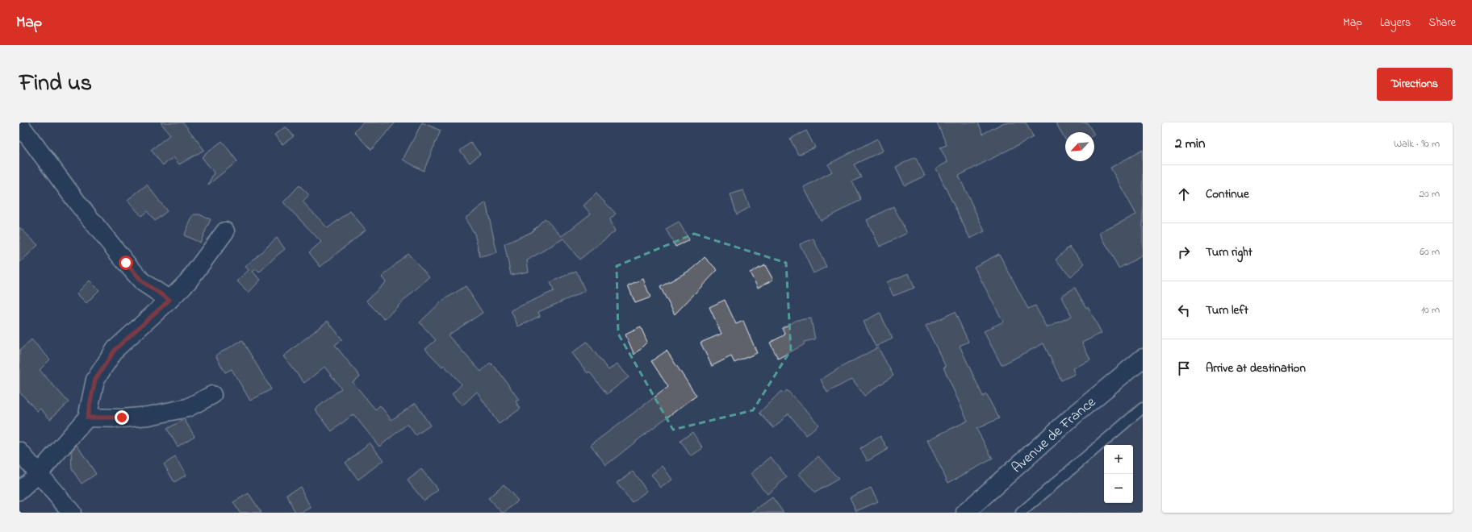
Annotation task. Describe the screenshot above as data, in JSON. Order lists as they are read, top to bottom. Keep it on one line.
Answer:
{"streets":{"street":["Avenue de France"]},"north":"bottom left","page":{"header":"Map","nav":["Map","Layers","Share"],"title":"Find us","buttons":"Directions","heading":["2 min","Walk · 90 m"],"list":[["Continue","20 m"],["Turn right","60 m"],["Turn left","10 m"],"Arrive at destination"],"map_buttons":["+","−"]}}
